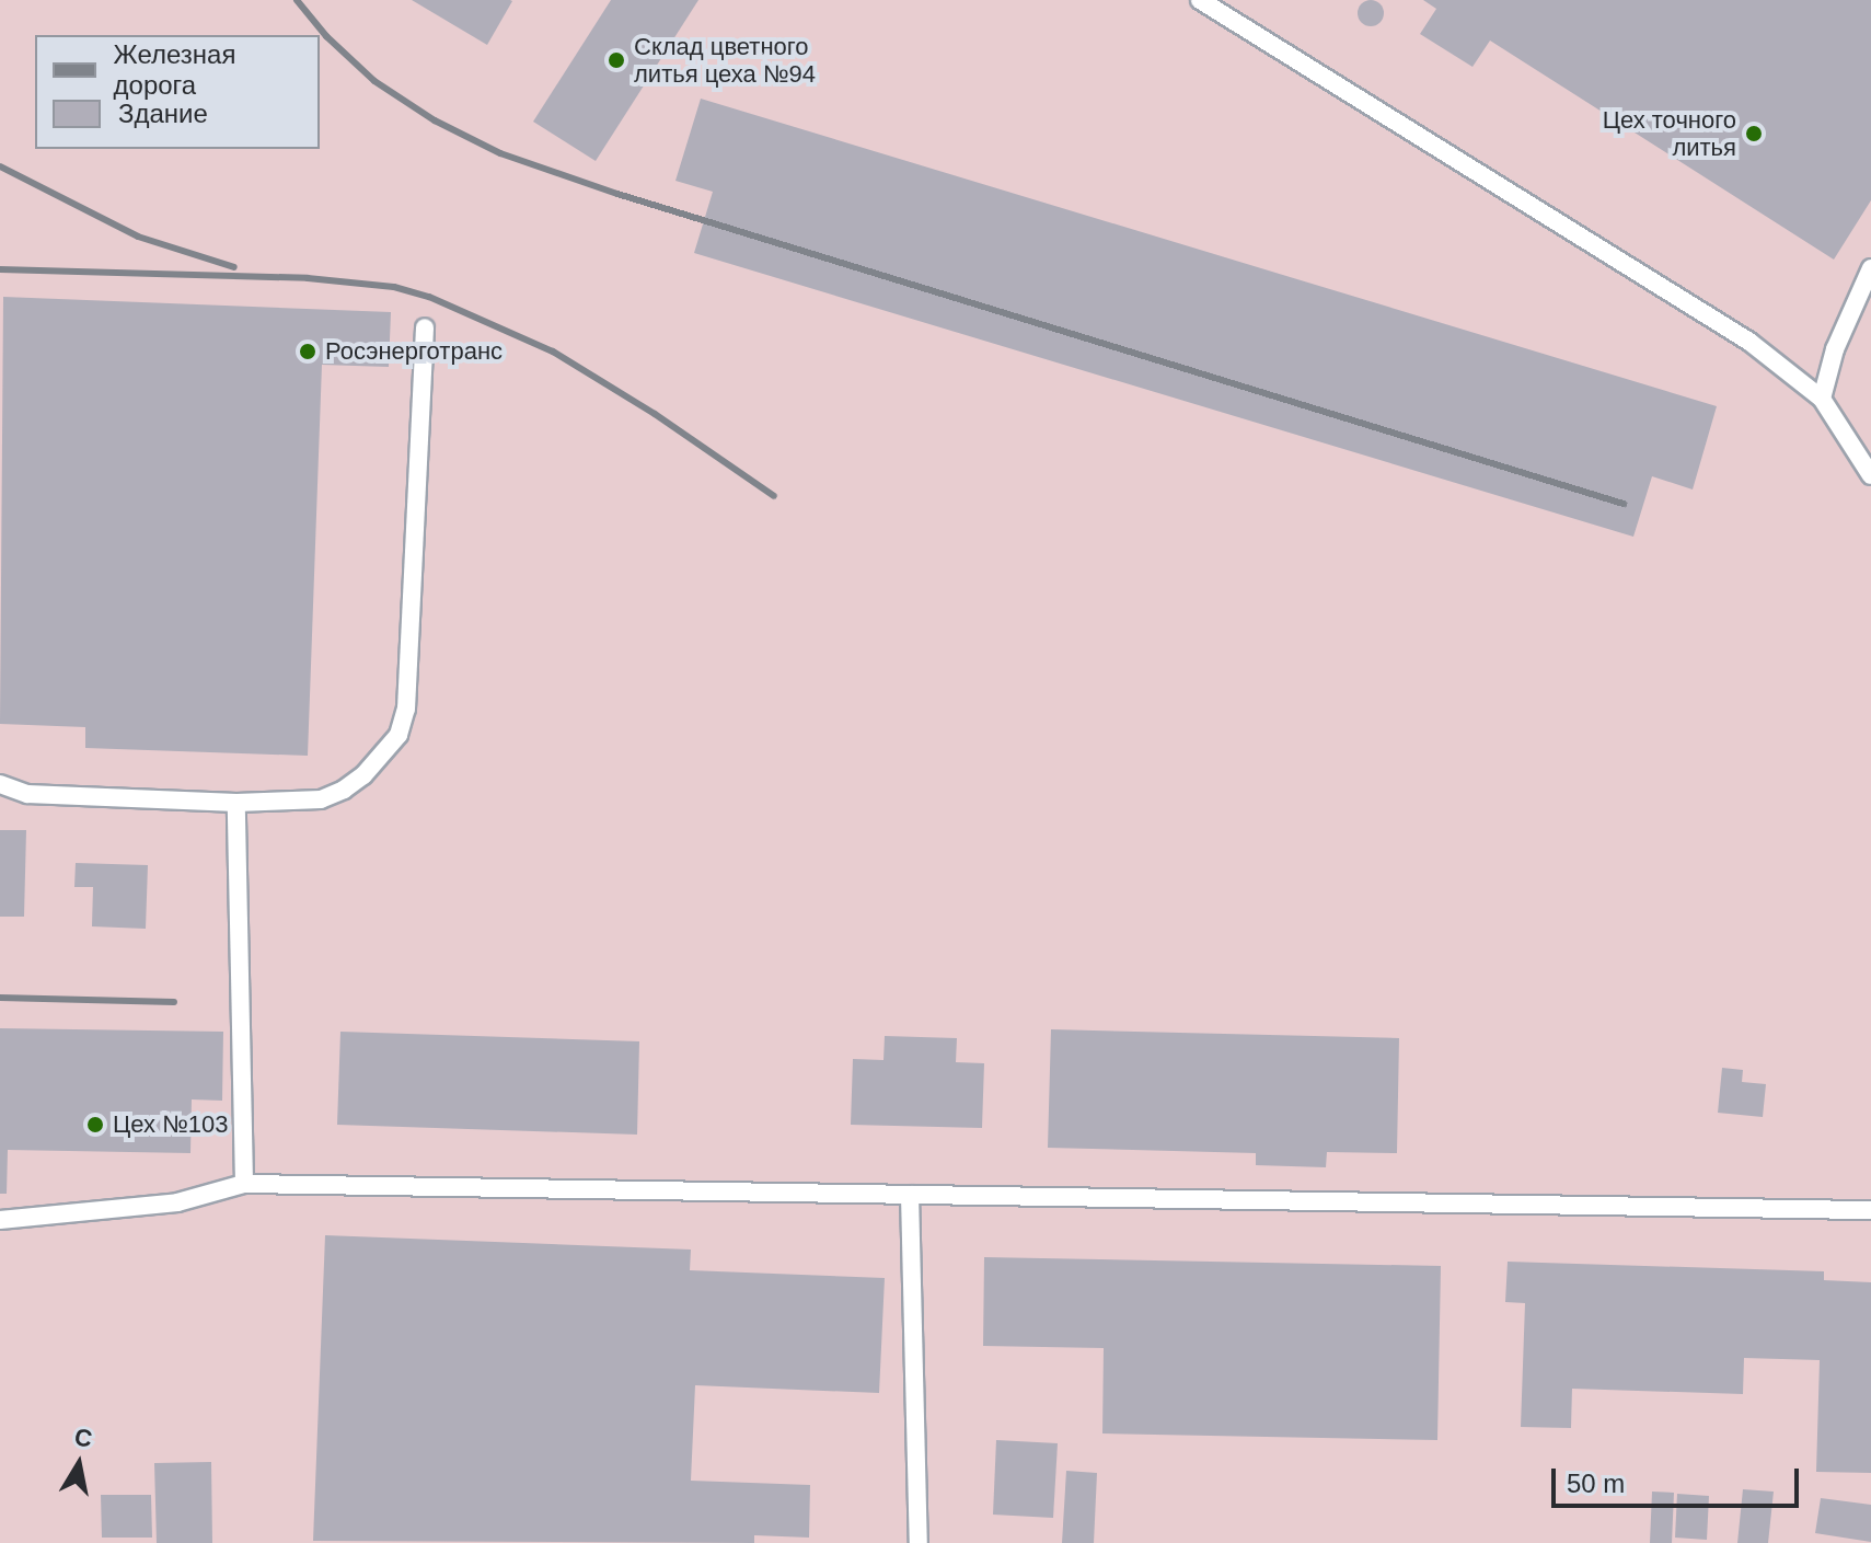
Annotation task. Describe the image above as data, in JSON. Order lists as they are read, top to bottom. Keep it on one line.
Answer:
{"places":["Склад цветного литья цеха №94","Цех точного литья","Росэнерготранс","Цех №103"],"legend":["Железная дорога","Здание"],"scale_bar":"50 m","north":"top"}
